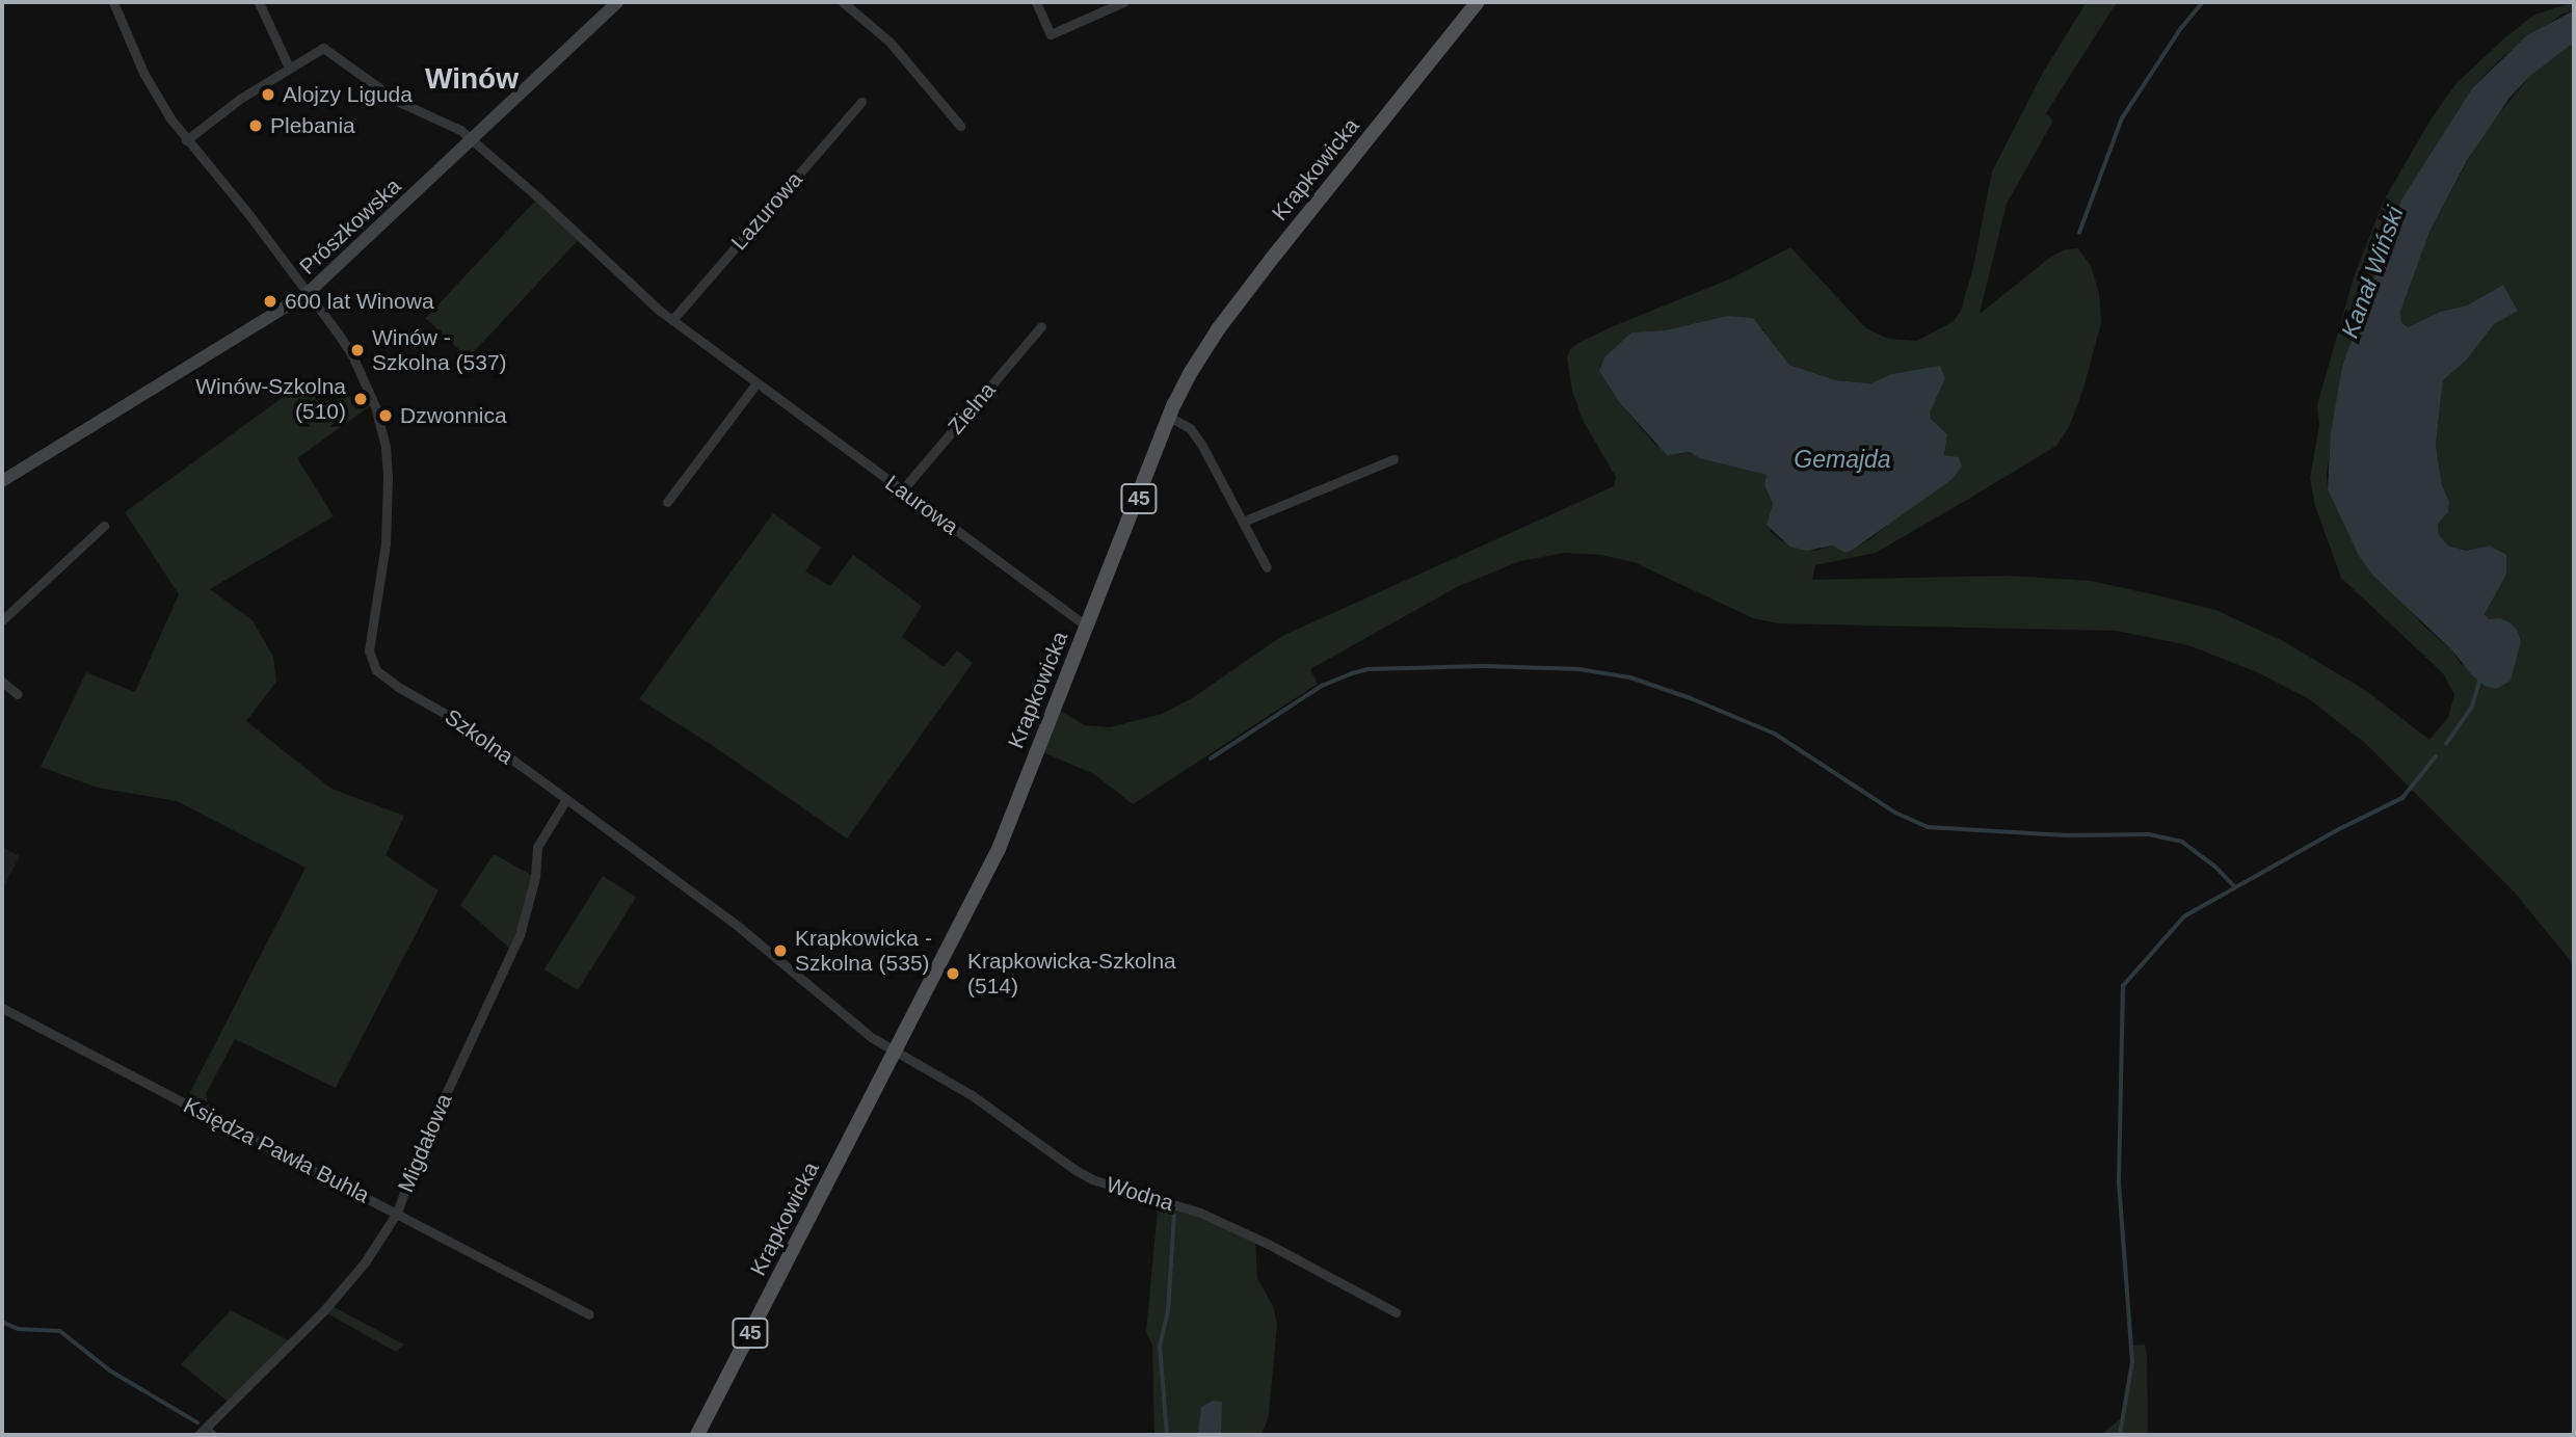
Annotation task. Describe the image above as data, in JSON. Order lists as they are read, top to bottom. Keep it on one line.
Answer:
{"streets":{"main road":["Krapkowicka","Prószkowska","45"],"street":["Lazurowa","Zielna","Laurowa","Szkolna","Migdałowa","Księdza Pawła Buhla","Wodna"]},"crossings":[["Krapkowicka","Laurowa"],["Krapkowicka","Szkolna"],["Krapkowicka","Wodna"],["Lazurowa","Laurowa"],["Prószkowska","Laurowa"],["Prószkowska","Szkolna"],["Zielna","Laurowa"],["Szkolna","Migdałowa"],["Szkolna","Wodna"],["Migdałowa","Księdza Pawła Buhla"]],"districts":["Winów"],"water":["Kanał Wiński","Gemajda"],"places":["Alojzy Liguda","Plebania","600 lat Winowa","Winów - Szkolna (537)","Winów-Szkolna (510)","Dzwonnica","Krapkowicka - Szkolna (535)","Krapkowicka-Szkolna (514)"]}
